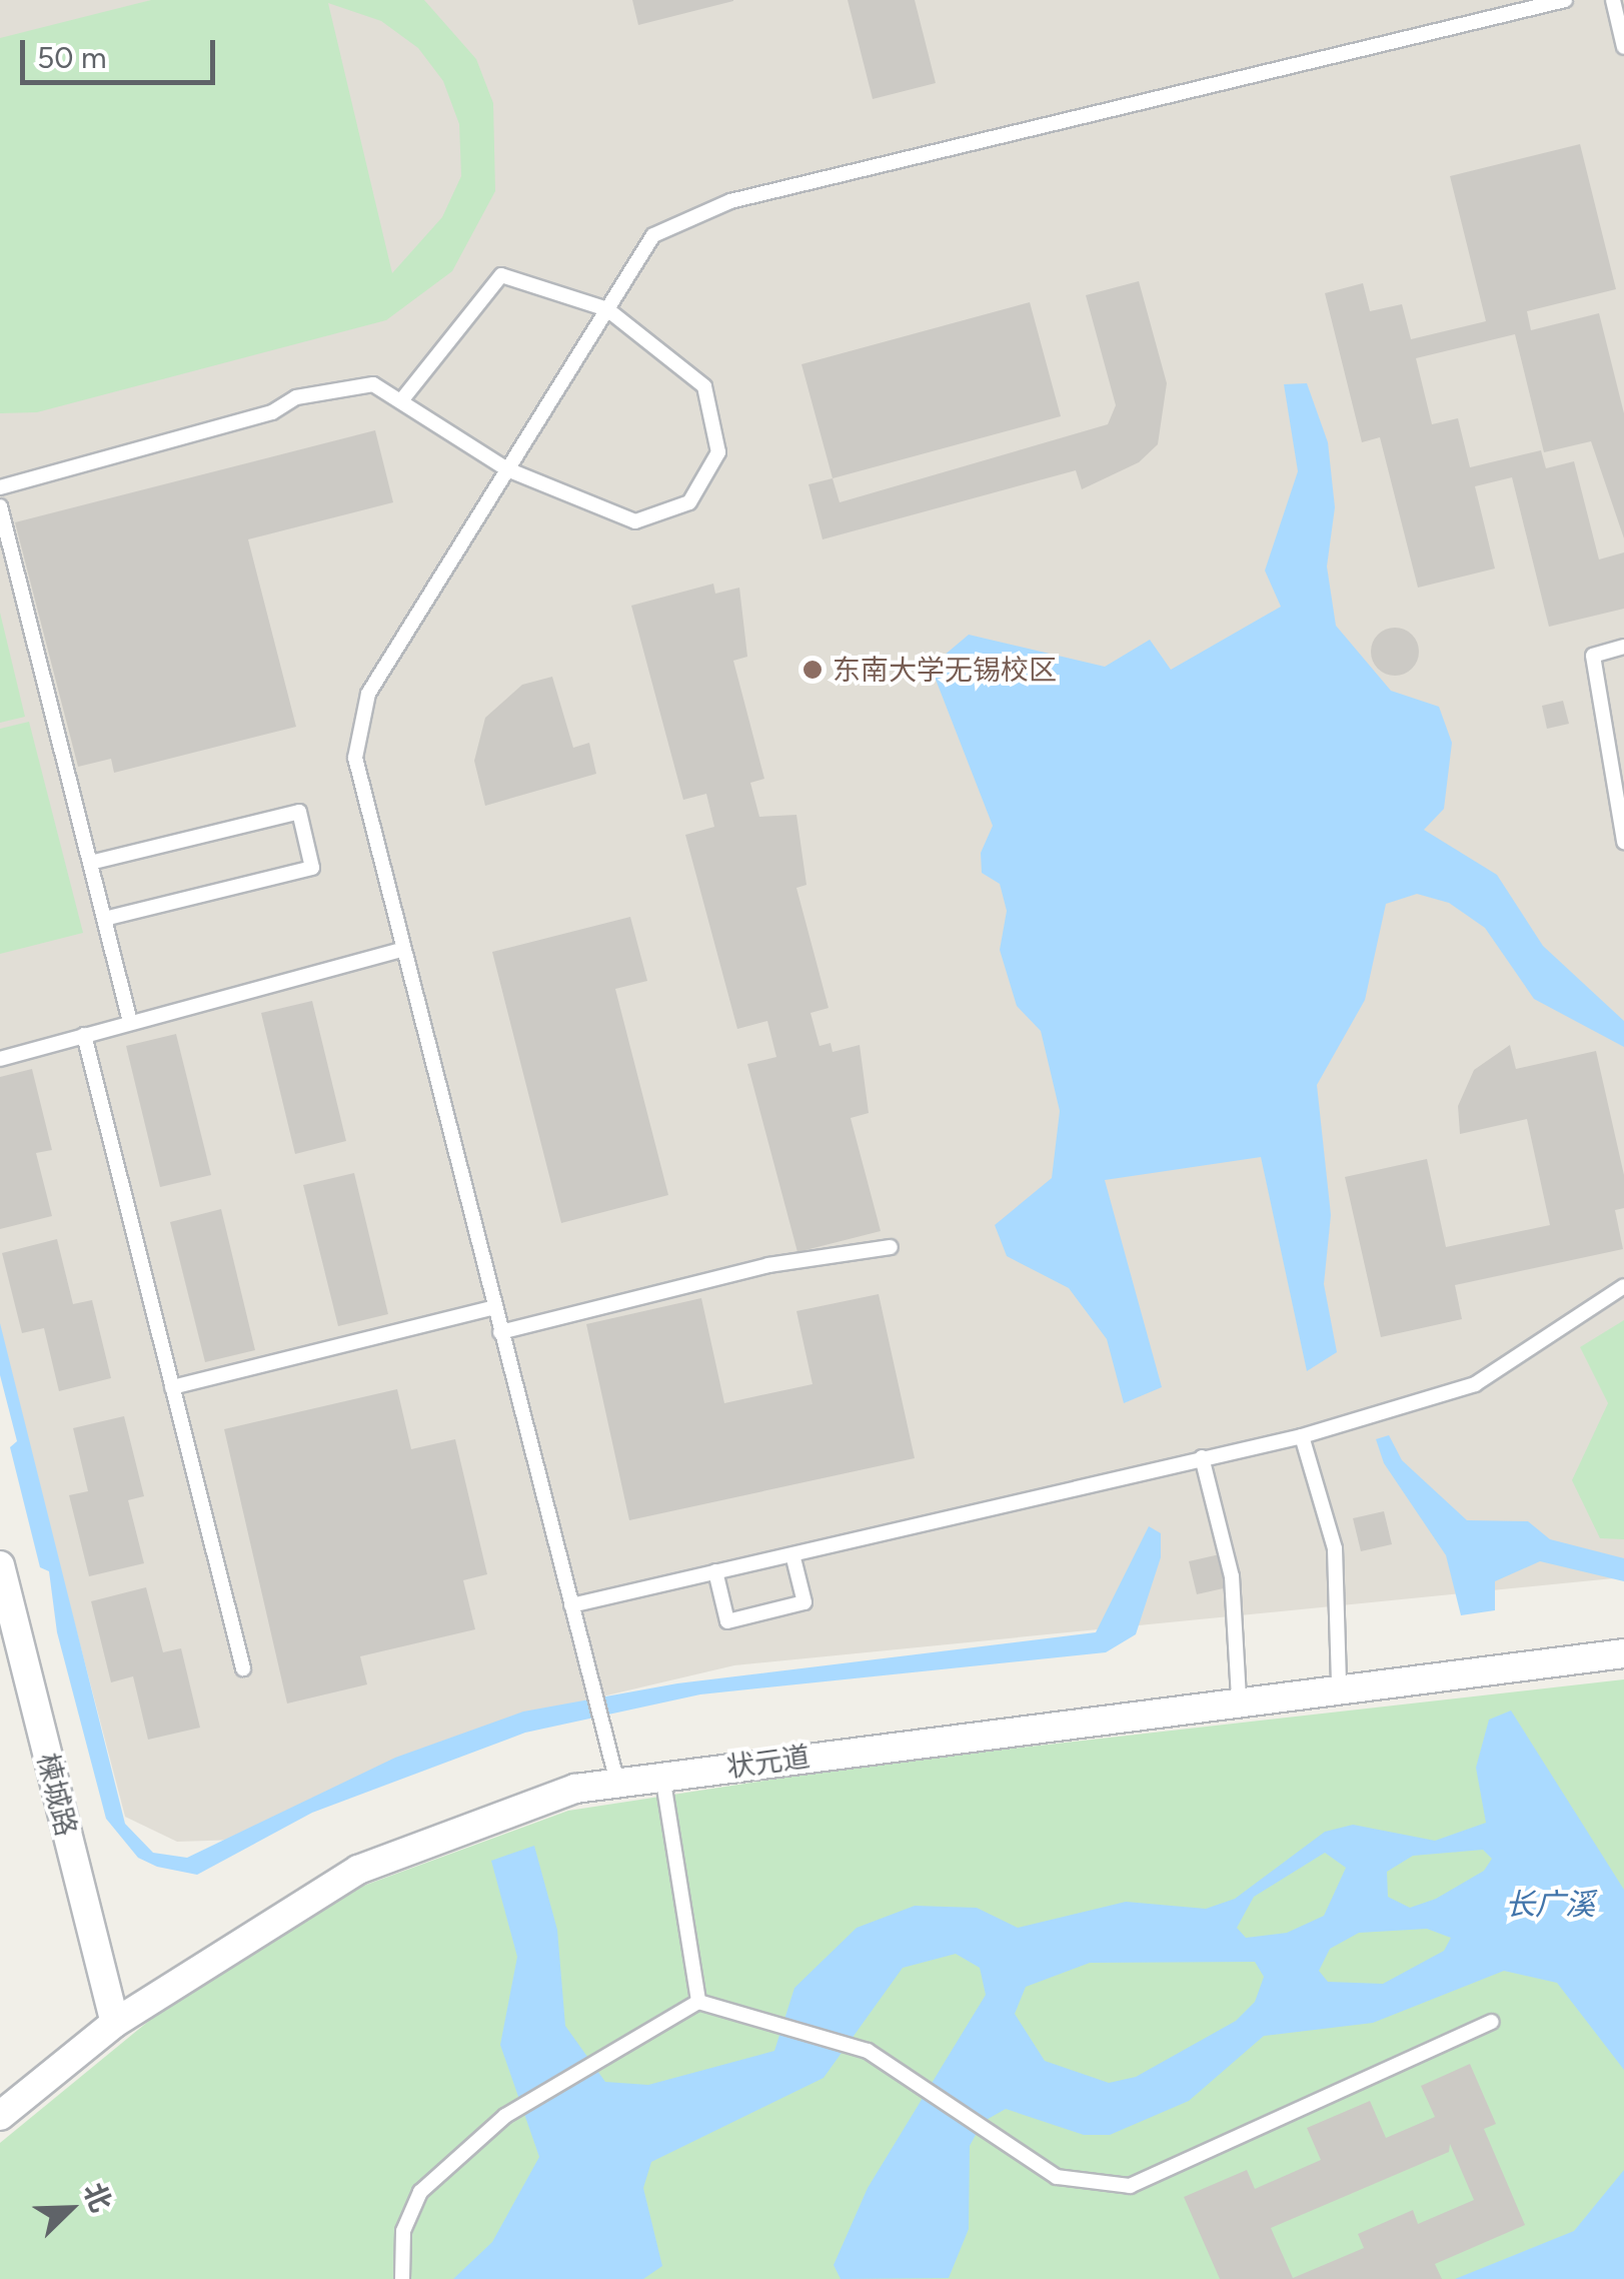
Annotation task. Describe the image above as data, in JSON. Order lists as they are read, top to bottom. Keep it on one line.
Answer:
{"streets":{"street":["状元道","楝城路"]},"crossings":[["状元道","楝城路"]],"water":["长广溪"],"places":["东南大学无锡校区"],"scale_bar":"50 m","north":"top right"}
